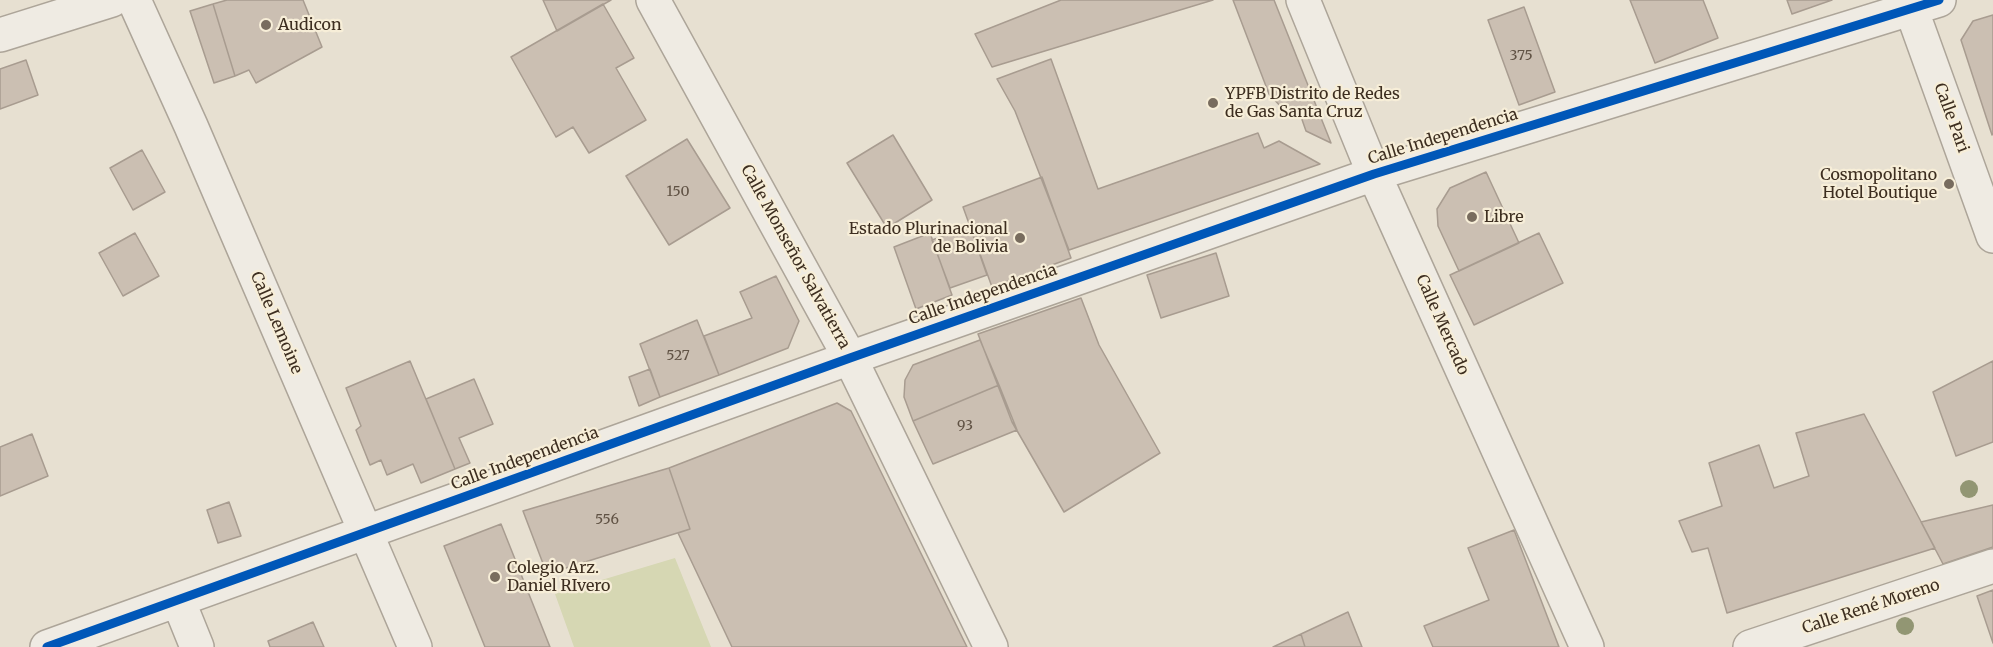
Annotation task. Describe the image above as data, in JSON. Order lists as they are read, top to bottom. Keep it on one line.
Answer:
{"streets":{"street":["Calle Pari","Calle Independencia","Calle Monseñor Salvatierra","Calle Lemoine","Calle Mercado","Calle René Moreno"]},"crossings":[["Calle Pari","Calle Independencia"],["Calle Independencia","Calle Monseñor Salvatierra"],["Calle Independencia","Calle Lemoine"],["Calle Independencia","Calle Mercado"]],"places":["Audicon","YPFB Distrito de Redes de Gas Santa Cruz","Cosmopolitano Hotel Boutique","Libre","Estado Plurinacional de Bolivia","Colegio Arz. Daniel RIvero"],"house_numbers":["375","150","527","93","556"]}
